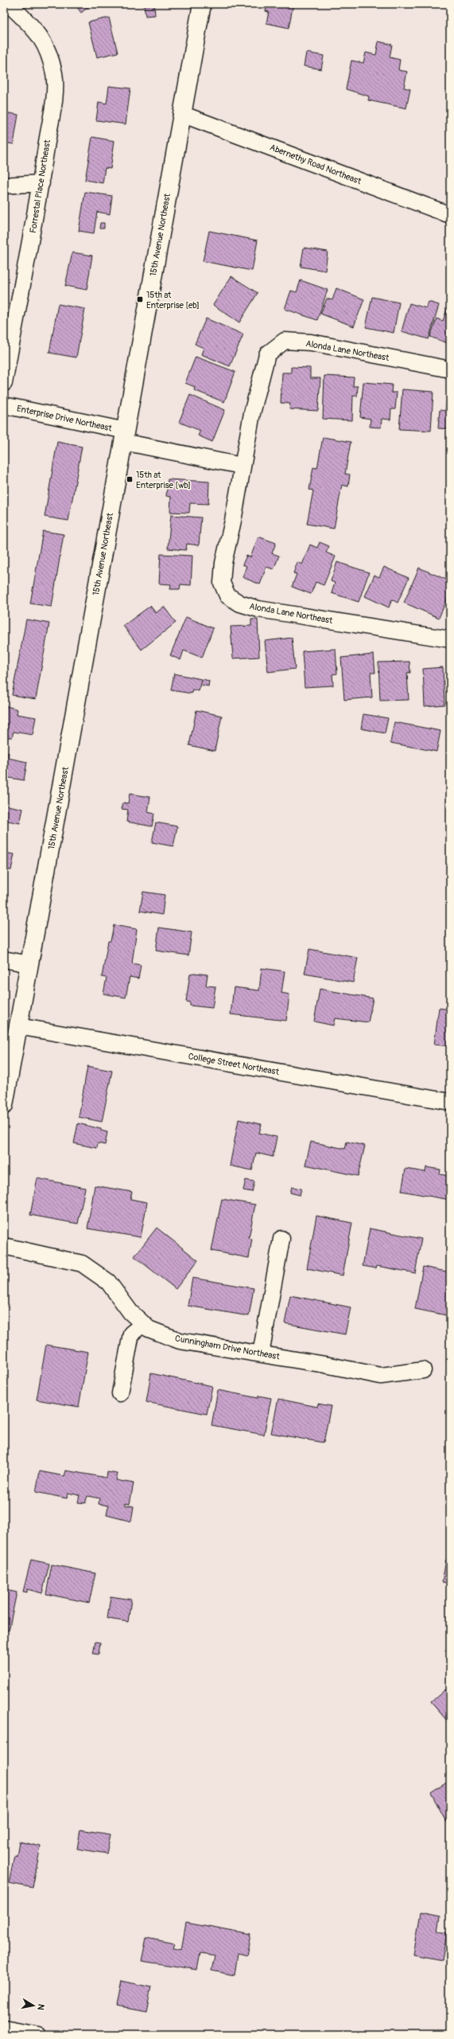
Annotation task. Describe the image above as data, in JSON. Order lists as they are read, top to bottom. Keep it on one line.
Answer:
{"streets":{"street":["Abernethy Road Northeast","Forrestal Place Northeast","15th Avenue Northeast","Alonda Lane Northeast","Enterprise Drive Northeast","College Street Northeast","Cunningham Drive Northeast"]},"crossings":[["Abernethy Road Northeast","15th Avenue Northeast"],["15th Avenue Northeast","Enterprise Drive Northeast"],["15th Avenue Northeast","College Street Northeast"]],"places":{"transit":["15th at Enterprise [eb]","15th at Enterprise [wb]"]},"north":"right"}
